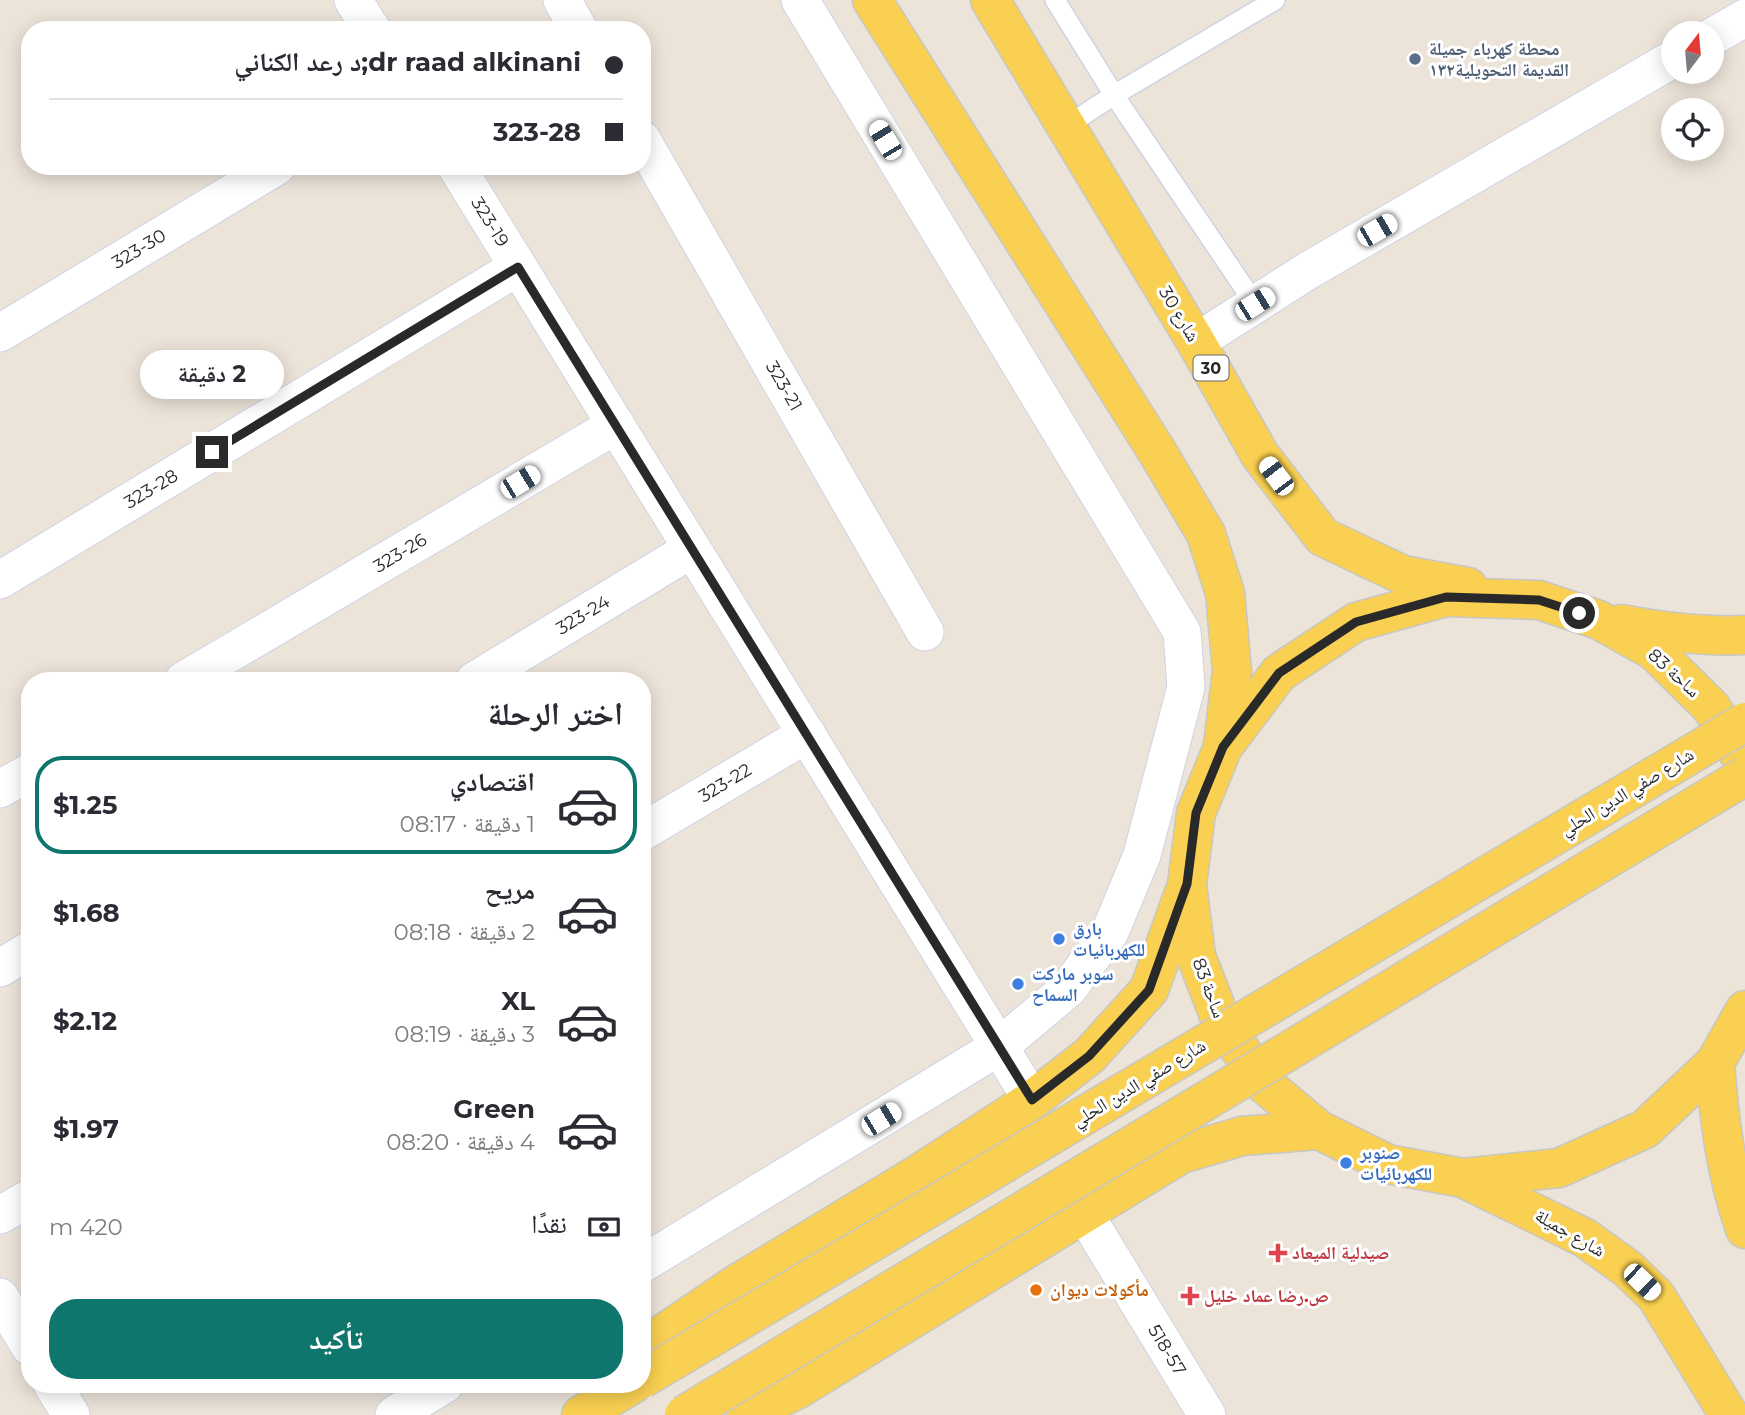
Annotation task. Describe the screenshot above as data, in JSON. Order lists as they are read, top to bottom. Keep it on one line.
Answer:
{"streets":{"main road":["شارع 30","30","ساحة 83","شارع صفي الدين الحلي","شارع جميلة"],"street":["323-19","323-30","323-21","323-28","323-26","323-24","323-22","518-57"]},"crossings":[["323-19","323-28"],["323-19","323-26"],["323-19","323-24"],["323-19","323-22"],["شارع 30","ساحة 83"],["ساحة 83","شارع جميلة"]],"places":{"other":["محطة كهرباء جميلة القديمة التحويلية١٣٢","بارق للكهربائيات","سوبر ماركت السماح","صنوبر للكهربائيات","مأكولات ديوان"],"health":["صيدلية الميعاد","ص.رضا عماد خليل"]},"north":"top","page":{"banner":["dr raad alkinani;د رعد الكناني","323-28"],"bubble":"2 دقيقة","heading":"اختر الرحلة","list":[{"name":"اقتصادي","note":"1 دقيقة · 08:17","value":"$1.25"},{"name":"مريح","note":"2 دقيقة · 08:18","value":"$1.68"},{"name":"XL","note":"3 دقيقة · 08:19","value":"$2.12"},{"name":"Green","note":"4 دقيقة · 08:20","value":"$1.97"}],"pay":["نقدًا","420 m"],"buttons":"تأكيد"}}
